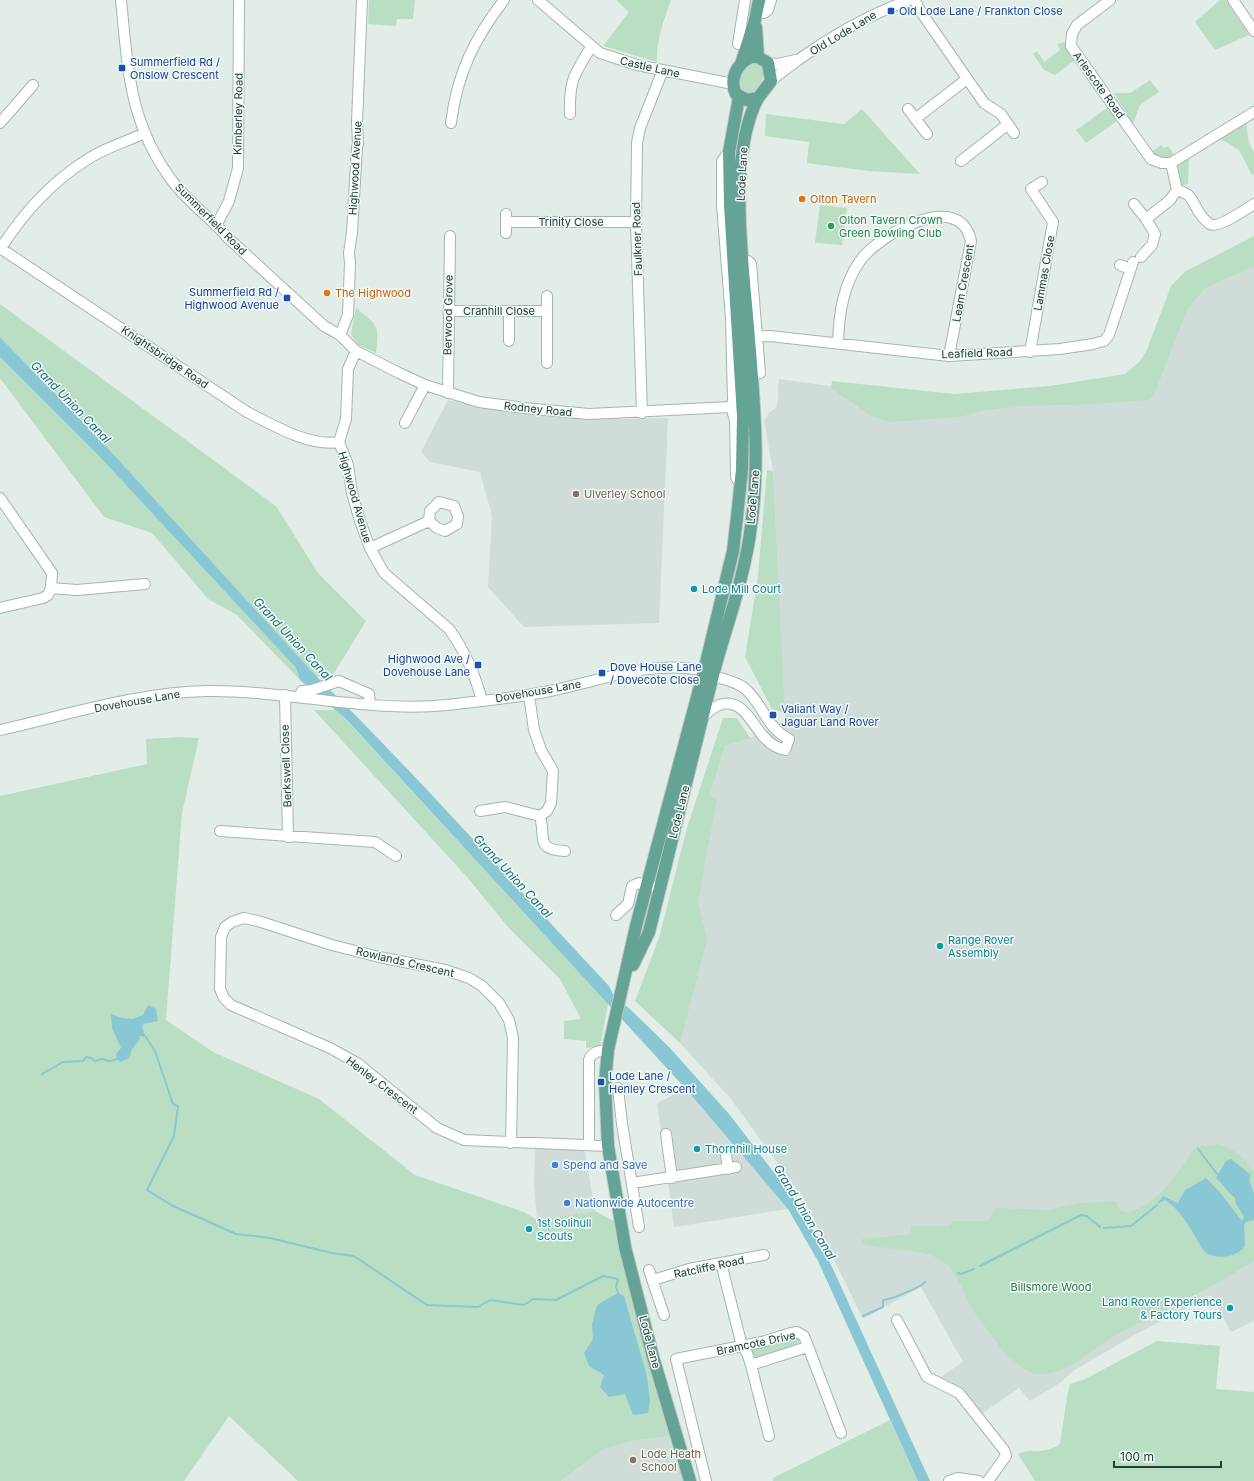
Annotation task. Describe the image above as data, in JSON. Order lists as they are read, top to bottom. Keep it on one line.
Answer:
{"streets":{"main road":["Lode Lane"],"street":["Old Lode Lane","Castle Lane","Arlescote Road","Kimberley Road","Highwood Avenue","Summerfield Road","Trinity Close","Faulkner Road","Lammas Close","Leam Crescent","Cranhill Close","Berwood Grove","Leafield Road","Knightsbridge Road","Rodney Road","Dovehouse Lane","Berkswell Close","Rowlands Crescent","Henley Crescent","Ratcliffe Road","Bramcote Drive"]},"crossings":[["Old Lode Lane","Castle Lane"],["Old Lode Lane","Lode Lane"],["Castle Lane","Lode Lane"],["Castle Lane","Faulkner Road"],["Kimberley Road","Summerfield Road"],["Highwood Avenue","Summerfield Road"],["Highwood Avenue","Knightsbridge Road"],["Highwood Avenue","Rodney Road"],["Highwood Avenue","Dovehouse Lane"],["Lode Lane","Leafield Road"],["Lode Lane","Rodney Road"],["Lode Lane","Dovehouse Lane"],["Lode Lane","Henley Crescent"],["Lode Lane","Ratcliffe Road"],["Lode Lane","Bramcote Drive"],["Summerfield Road","Rodney Road"],["Trinity Close","Faulkner Road"],["Faulkner Road","Rodney Road"],["Lammas Close","Leafield Road"],["Leam Crescent","Leafield Road"],["Cranhill Close","Berwood Grove"],["Berwood Grove","Rodney Road"],["Dovehouse Lane","Berkswell Close"],["Rowlands Crescent","Henley Crescent"]],"water":["Grand Union Canal"],"parks":["Billsmore Wood"],"places":{"transit":["Old Lode Lane / Frankton Close","Summerfield Rd / Onslow Crescent","Summerfield Rd / Highwood Avenue","Highwood Ave / Dovehouse Lane","Dove House Lane / Dovecote Close","Valiant Way / Jaguar Land Rover","Lode Lane / Henley Crescent"],"other":["Olton Tavern","Olton Tavern Crown Green Bowling Club","The Highwood","Ulverley School","Lode Mill Court","Range Rover Assembly","Thornhill House","Spend and Save","Nationwide Autocentre","1st Solihull Scouts","Land Rover Experience & Factory Tours","Lode Heath School"]},"scale_bar":"100 m"}
